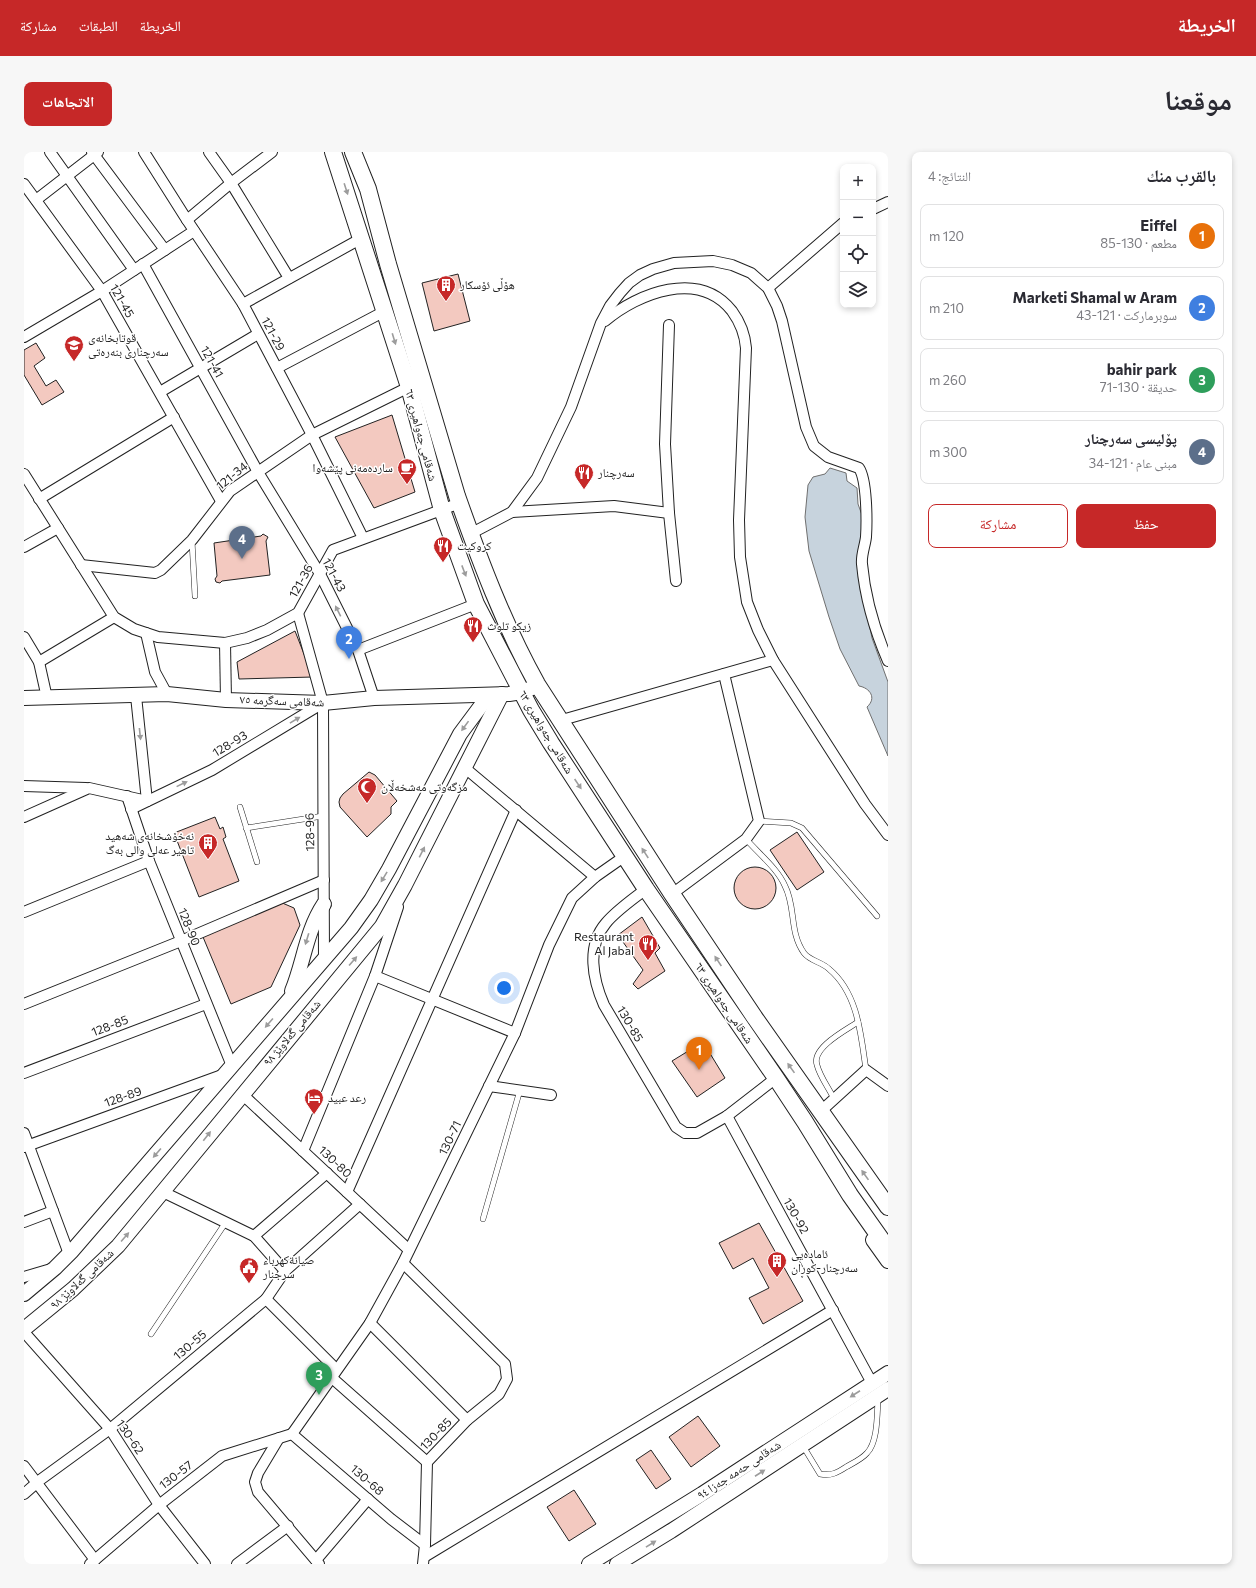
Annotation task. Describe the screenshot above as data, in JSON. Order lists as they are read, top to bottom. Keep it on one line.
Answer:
{"streets":{"main road":["شەقامی جەواهیری ٦٣","شەقامی سەگرمە ٧٥","شەقامی گەلاوێژ ٩٨","شەقامی حەمە جەزا ٩٤"],"street":["121-45","121-29","121-41","121-34","121-43","121-36","128-93","128-96","128-90","130-85","128-85","128-89","130-71","130-80","130-92","130-55","130-62","130-57","130-68"]},"crossings":[["121-45","121-34"],["121-29","121-34"],["121-29","121-36"],["121-41","121-34"],["121-41","121-43"],["شەقامی جەواهیری ٦٣","121-34"],["شەقامی جەواهیری ٦٣","121-36"],["شەقامی جەواهیری ٦٣","شەقامی سەگرمە ٧٥"],["شەقامی جەواهیری ٦٣","130-85"],["شەقامی جەواهیری ٦٣","130-71"],["121-34","121-43"],["121-43","121-36"],["121-43","شەقامی سەگرمە ٧٥"],["121-36","128-96"],["شەقامی سەگرمە ٧٥","128-93"],["شەقامی سەگرمە ٧٥","128-96"],["شەقامی سەگرمە ٧٥","شەقامی گەلاوێژ ٩٨"],["128-93","128-96"],["128-93","128-90"],["128-96","شەقامی گەلاوێژ ٩٨"],["128-90","128-85"],["128-90","شەقامی گەلاوێژ ٩٨"],["128-90","128-89"],["130-85","130-71"],["130-85","130-92"],["130-85","130-68"],["شەقامی گەلاوێژ ٩٨","128-89"],["شەقامی گەلاوێژ ٩٨","130-80"],["شەقامی گەلاوێژ ٩٨","130-62"],["130-71","130-80"],["130-71","130-57"],["130-71","130-68"],["130-80","130-55"],["130-92","شەقامی حەمە جەزا ٩٤"],["130-55","130-62"],["130-62","130-57"],["130-57","130-68"]],"one_way":["128-93"],"places":{"building":["هۆڵی ئۆسکار","نەخۆشخانەی شەهید تاهیر عەلی والی بەگ","ئامادەیی سەرچنار-کوڕان"],"school or university":["قوتابخانەی سەرچناری بنەرەتی"],"cafe":["ساردەمەنی پێشەوا"],"restaurant":["سەرچنار","كروكيت","زيكو تلوث","Restaurant Al Jabal"],"mosque":["مزگەوتی مەشخەڵان"],"hotel":["رعد عبيد"],"public building":["صيانةكهرباء سرجنار"]},"page":{"header":"الخريطة","nav":["الخريطة","الطبقات","مشاركة"],"title":"موقعنا","buttons":["الاتجاهات",["حفظ","مشاركة"]],"heading":["بالقرب منك","النتائج: 4"],"map_buttons":["+","−"],"list":[{"mark":"1","name":"Eiffel","note":"مطعم · 130-85","value":"120 m"},{"mark":"2","name":"Marketi Shamal w Aram","note":"سوبرماركت · 121-43","value":"210 m"},{"mark":"3","name":"bahir park","note":"حديقة · 130-71","value":"260 m"},{"mark":"4","name":"پۆلیسی سەرچنار","note":"مبنى عام · 121-34","value":"300 m"}],"pins":["4","2","1","3"]}}
